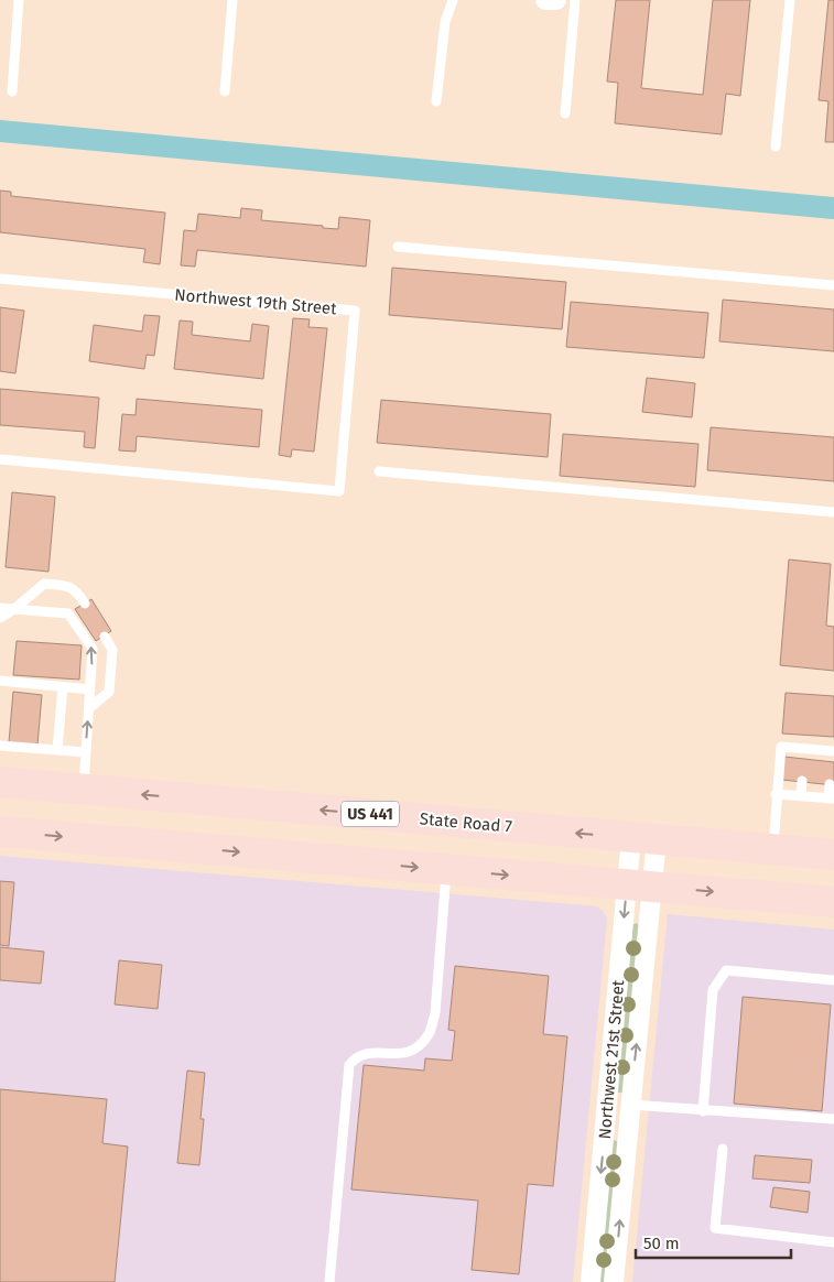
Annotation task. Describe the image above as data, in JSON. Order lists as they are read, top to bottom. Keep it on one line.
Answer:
{"streets":{"main road":["US 441","State Road 7"],"street":["Northwest 21st Street"],"lane":["Northwest 19th Street"]},"crossings":[["State Road 7","Northwest 21st Street"]],"scale_bar":"50 m"}
